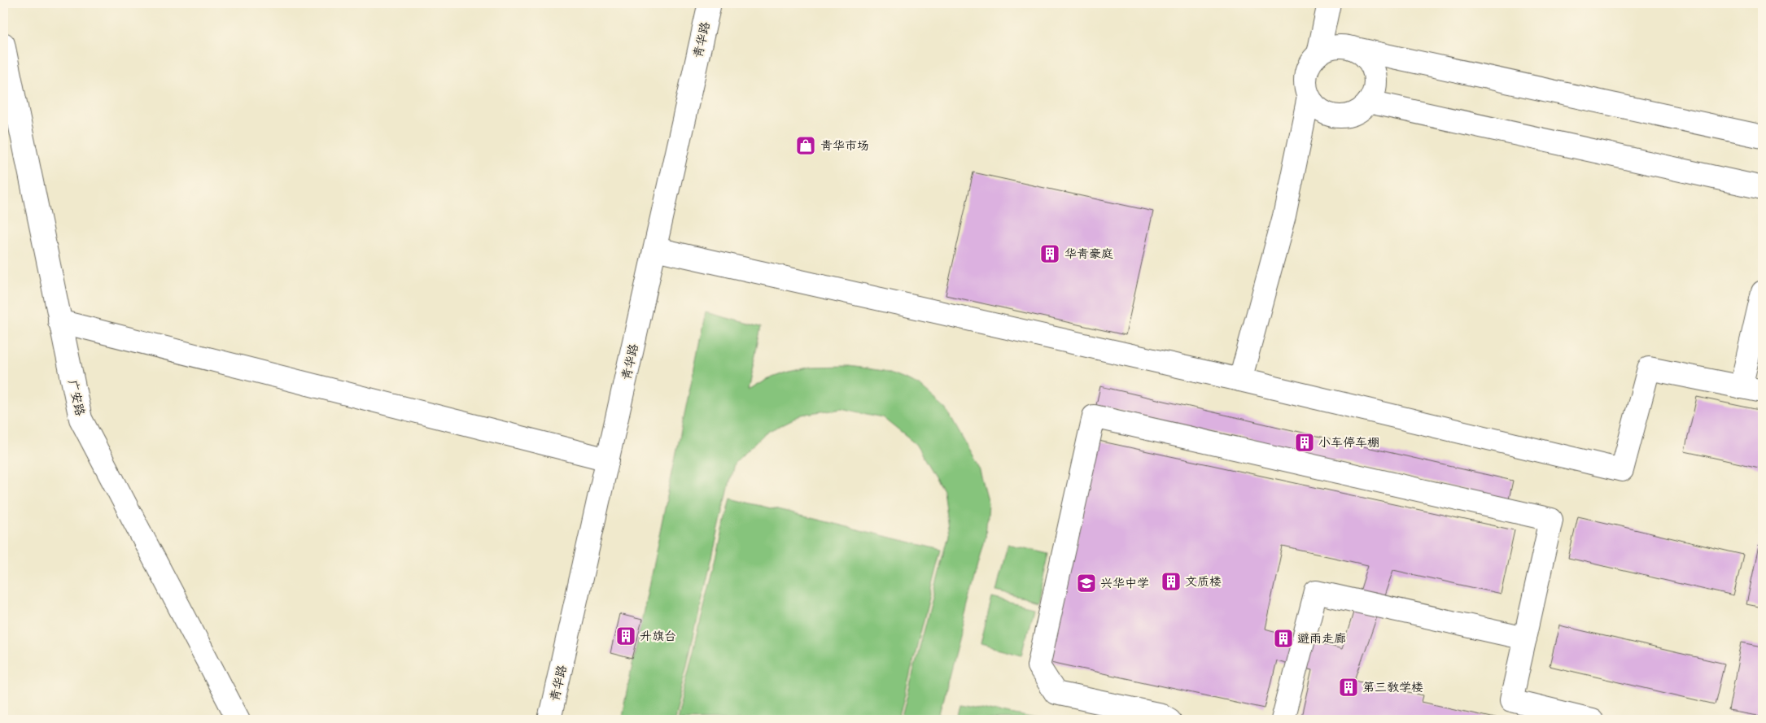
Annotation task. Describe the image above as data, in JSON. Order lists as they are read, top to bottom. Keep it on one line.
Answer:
{"streets":{"street":["青华路","广安路"]},"places":{"shop":["青华市场"],"building":["华青豪庭","小车停车棚","文质楼","升旗台","避雨走廊","第三教学楼"],"school or university":["兴华中学"]}}
